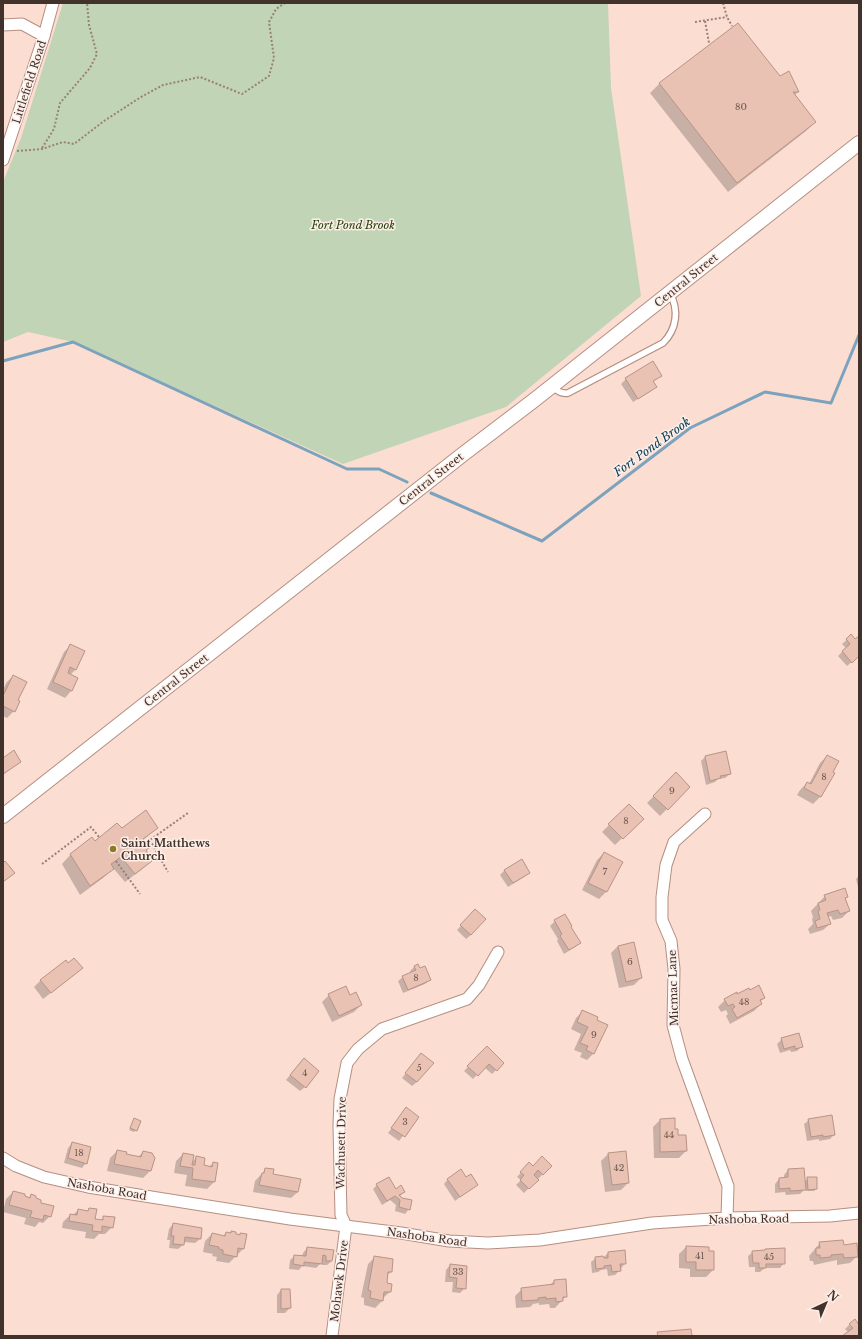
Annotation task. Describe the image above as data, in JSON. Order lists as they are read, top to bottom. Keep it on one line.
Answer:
{"streets":{"street":["Littlefield Road","Central Street","Micmac Lane","Wachusett Drive","Nashoba Road","Mohawk Drive"]},"crossings":[["Micmac Lane","Nashoba Road"],["Wachusett Drive","Nashoba Road"],["Wachusett Drive","Mohawk Drive"],["Nashoba Road","Mohawk Drive"]],"water":["Fort Pond Brook"],"parks":["Fort Pond Brook"],"places":["Saint Matthews Church"],"house_numbers":["80","8","9","8","7","6","8","48","9","5","4","3","44","18","42","41","45","33"],"north":"top right"}
